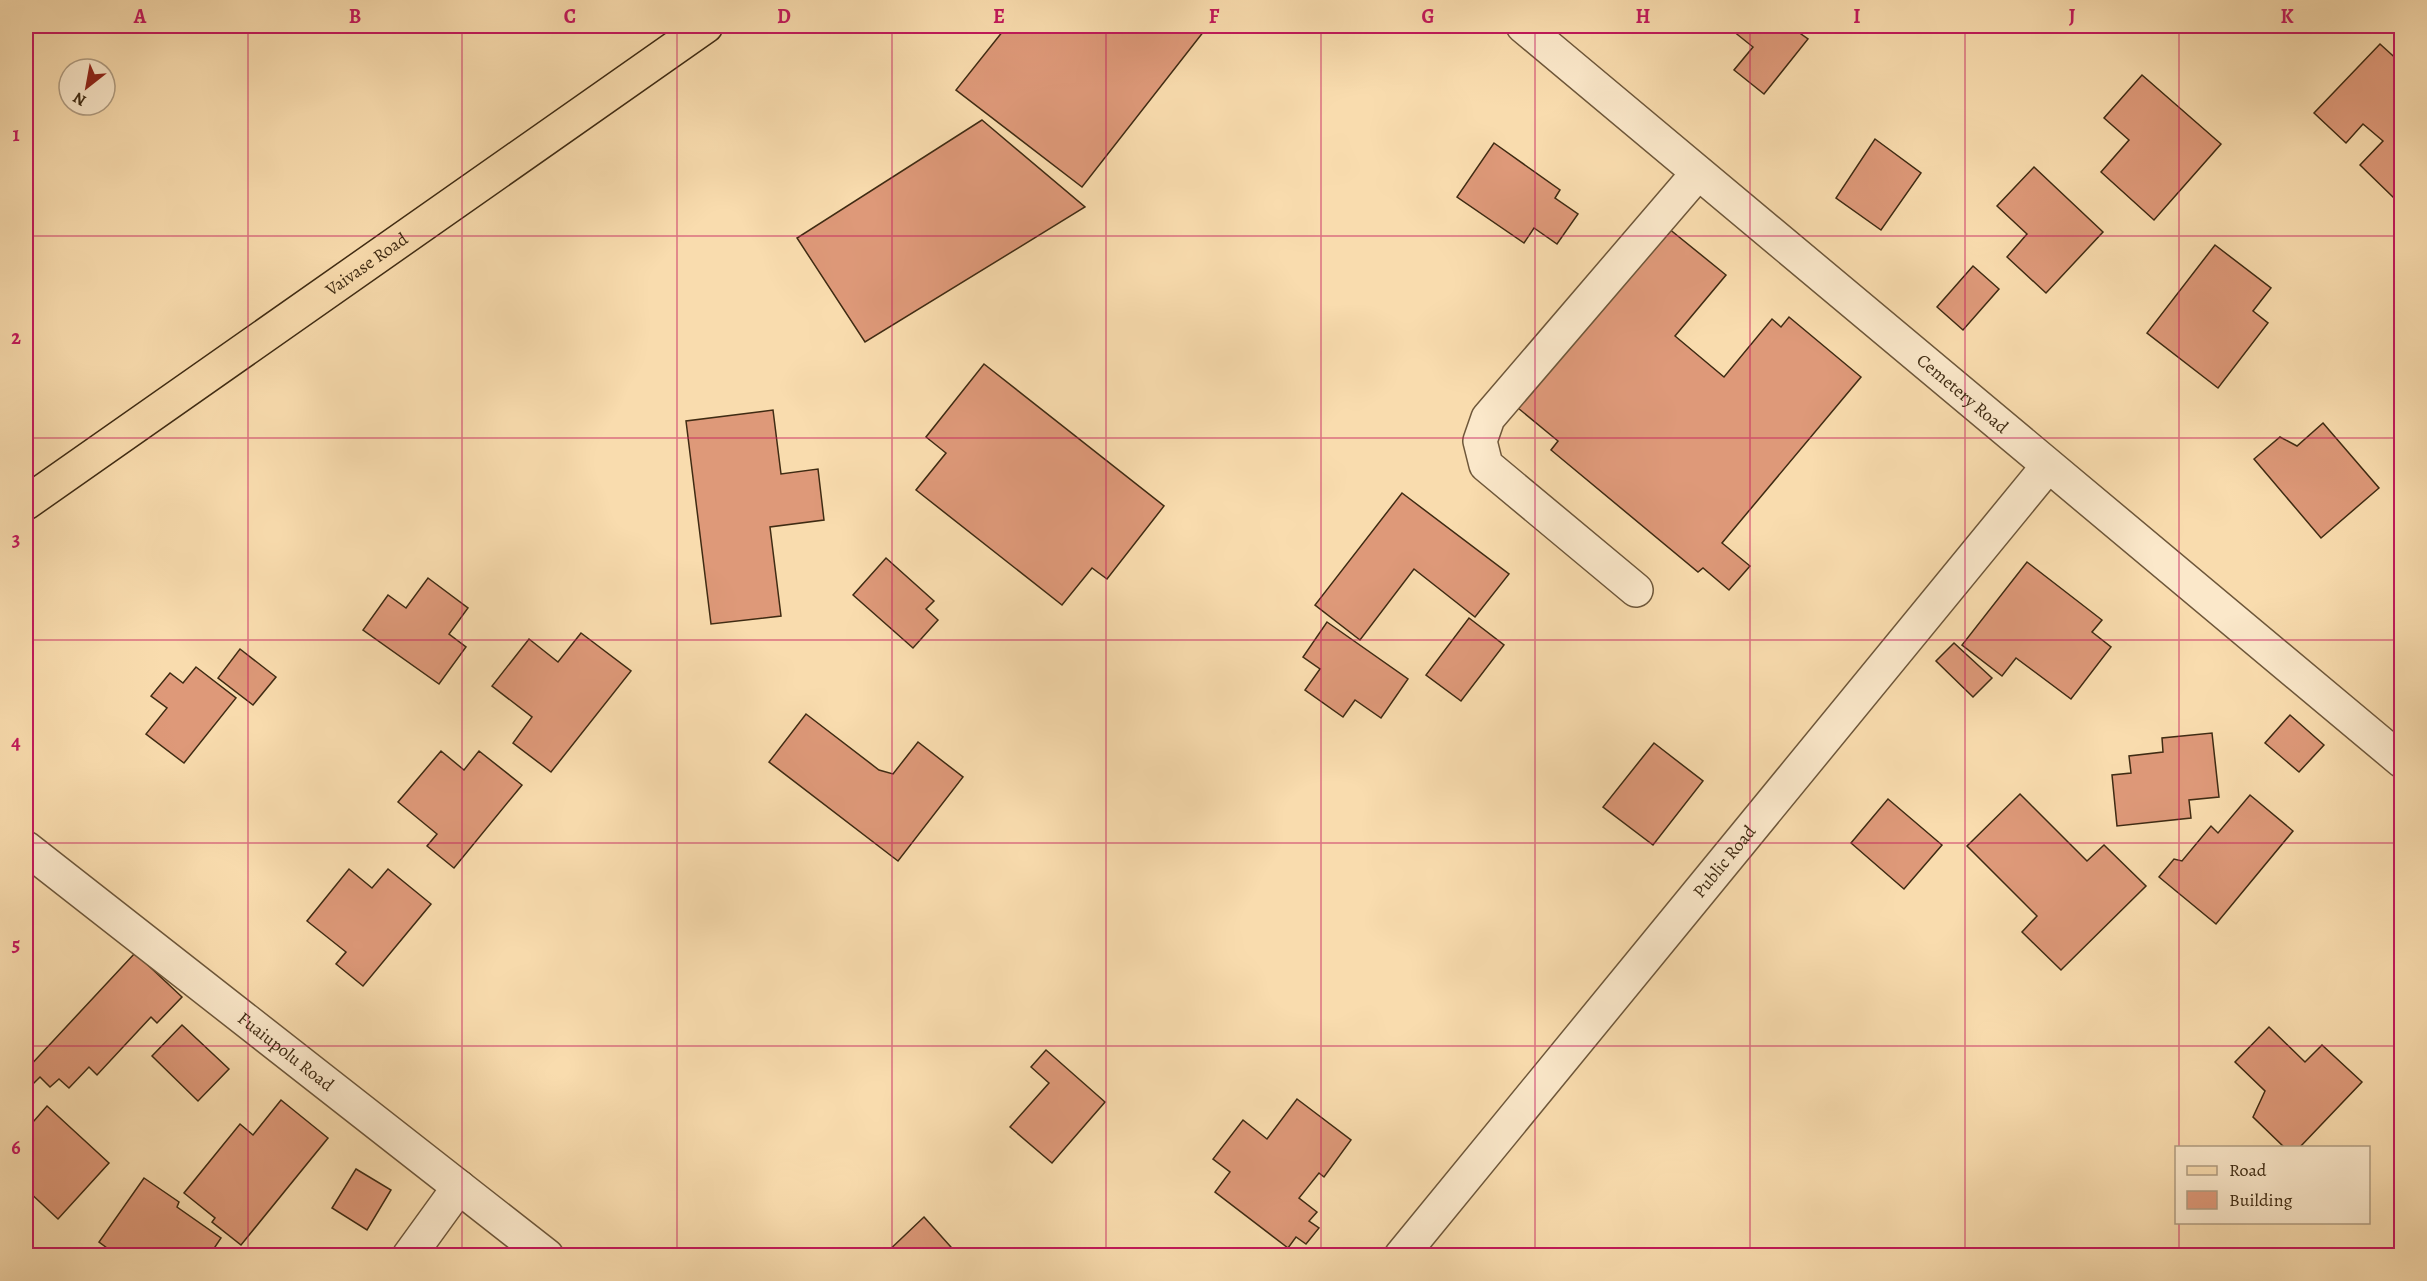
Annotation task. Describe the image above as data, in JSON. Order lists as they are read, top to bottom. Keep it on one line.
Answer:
{"streets":{"main road":["Vaivase Road"],"street":["Cemetery Road","Public Road","Fuaiupolu Road"]},"crossings":[["Cemetery Road","Public Road"]],"legend":["Road","Building"],"north":"bottom left","grid":{"columns":["A","B","C","D","E","F","G","H","I","J","K"],"rows":["1","2","3","4","5","6"]}}
